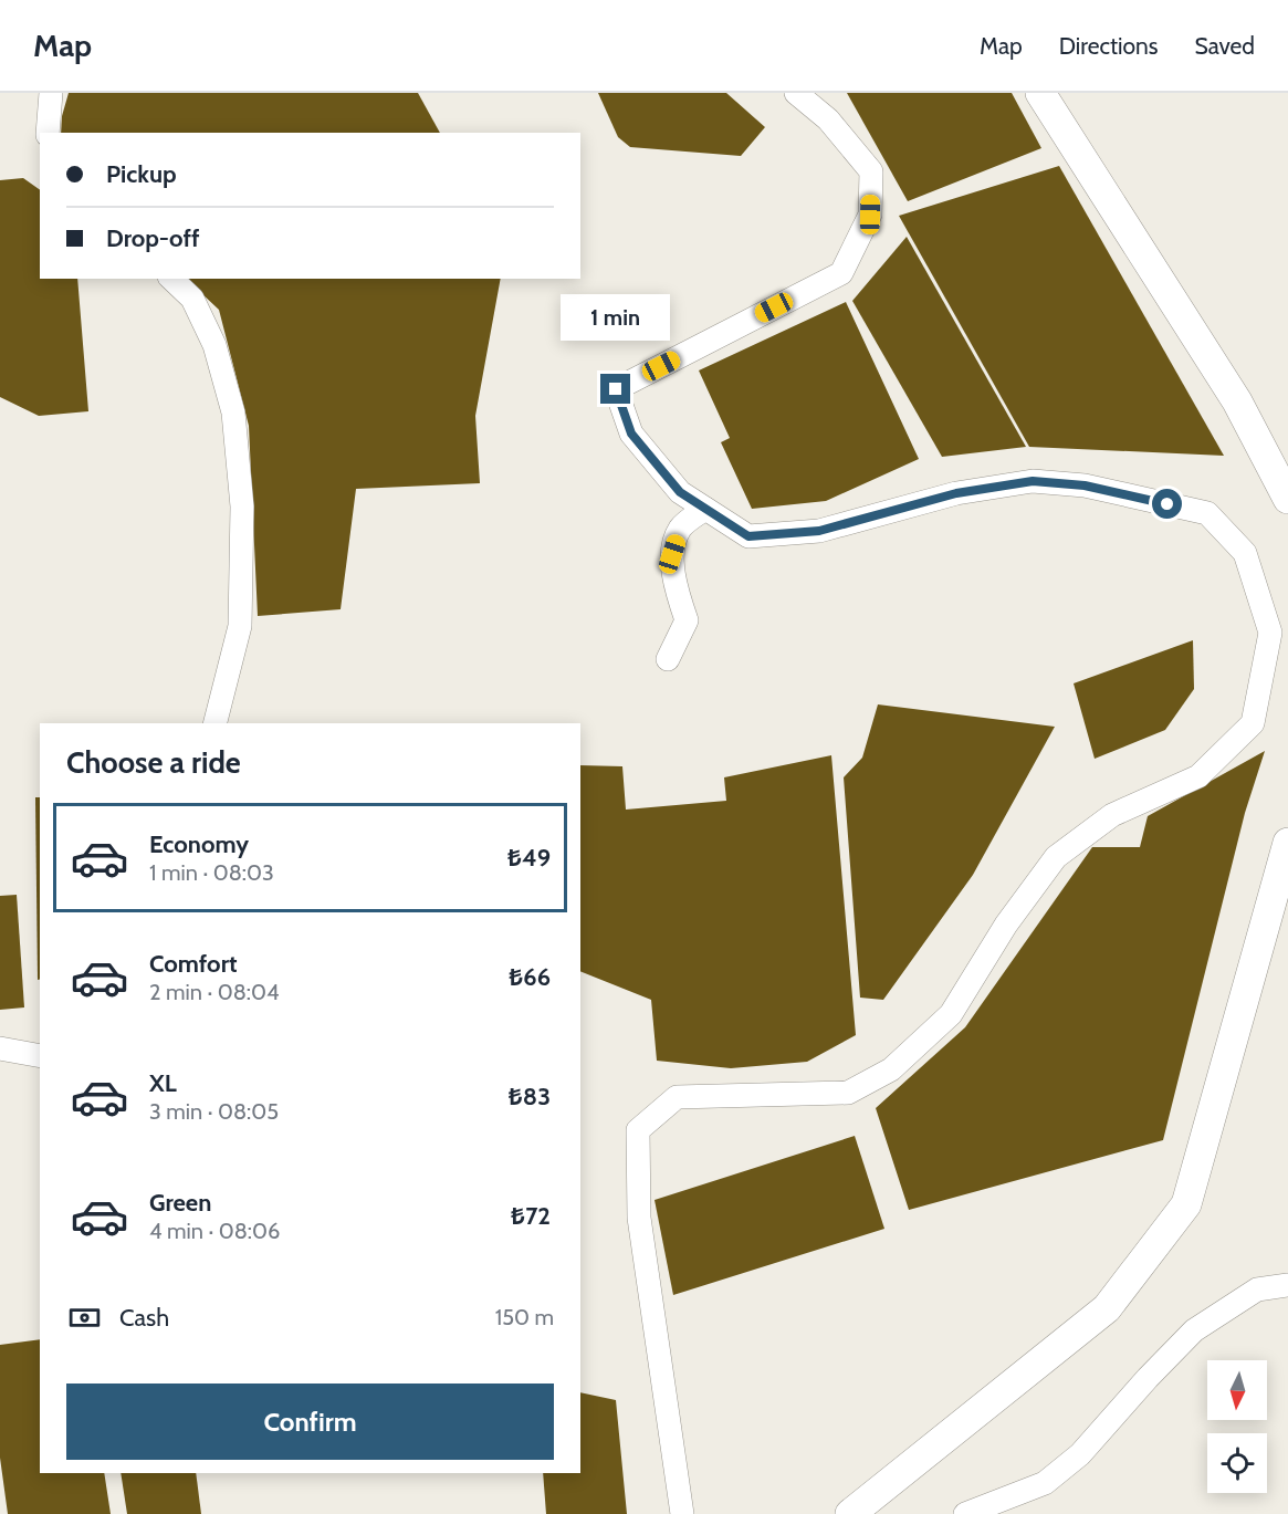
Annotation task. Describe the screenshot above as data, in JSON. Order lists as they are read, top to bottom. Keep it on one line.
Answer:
{"north":"bottom","page":{"header":"Map","nav":["Map","Directions","Saved"],"banner":["Pickup","Drop-off"],"bubble":"1 min","heading":"Choose a ride","list":[{"name":"Economy","note":"1 min · 08:03","value":"₺49"},{"name":"Comfort","note":"2 min · 08:04","value":"₺66"},{"name":"XL","note":"3 min · 08:05","value":"₺83"},{"name":"Green","note":"4 min · 08:06","value":"₺72"}],"pay":["Cash","150 m"],"buttons":"Confirm"}}
